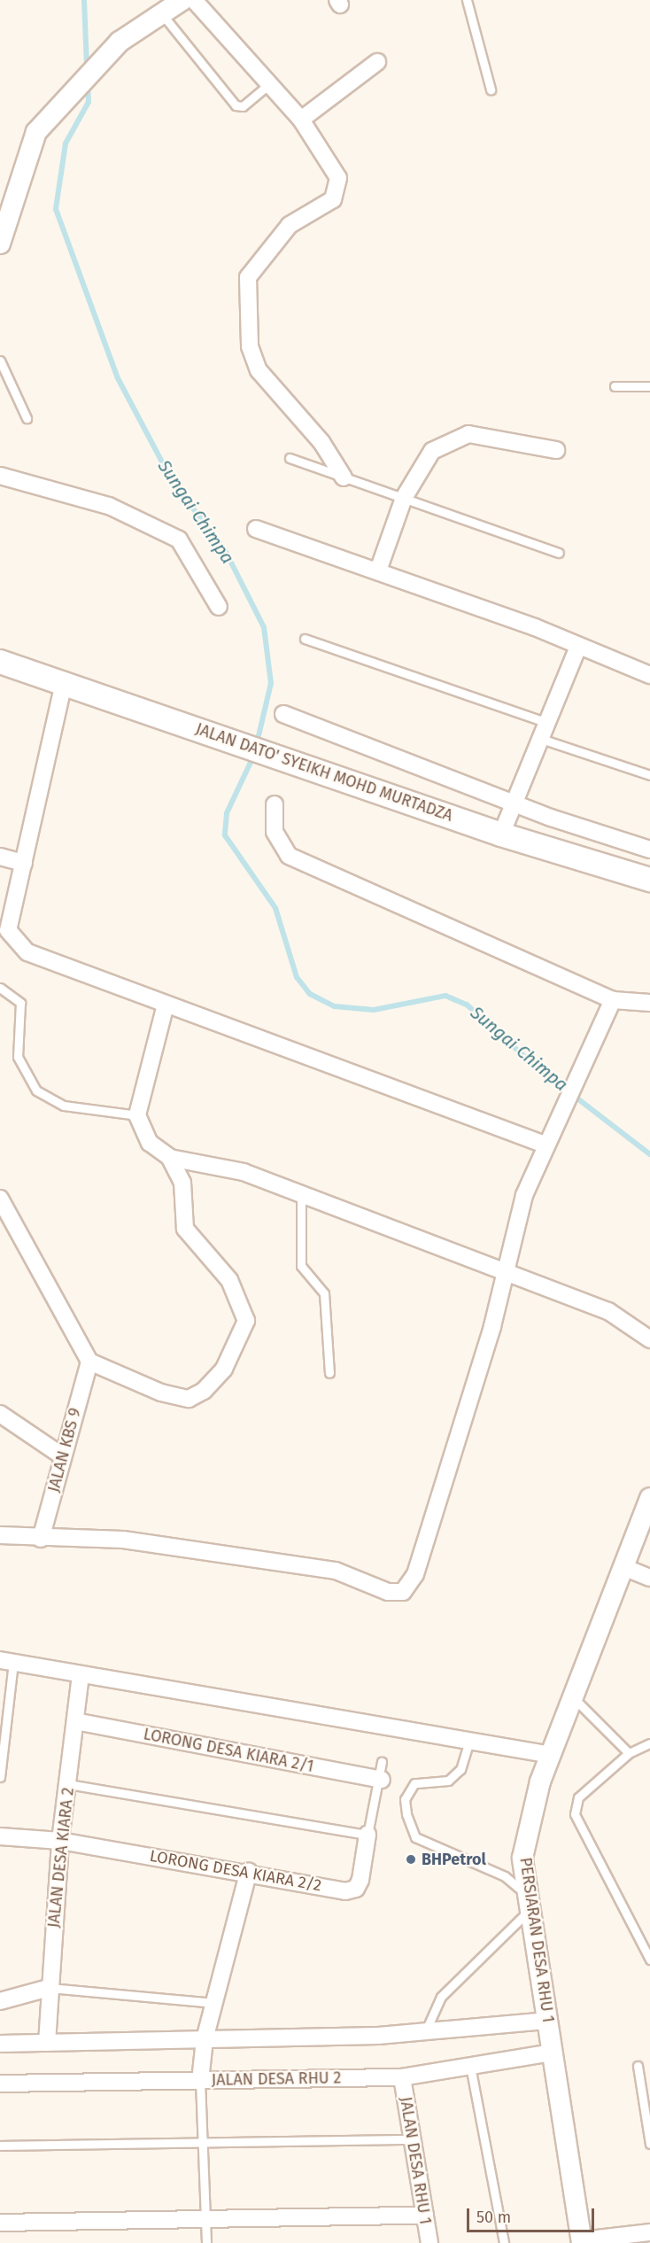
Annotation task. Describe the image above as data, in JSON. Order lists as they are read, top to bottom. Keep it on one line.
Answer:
{"streets":{"main road":["JALAN DATO' SYEIKH MOHD MURTADZA"],"street":["JALAN KBS 9","LORONG DESA KIARA 2/1","JALAN DESA KIARA 2","LORONG DESA KIARA 2/2","PERSIARAN DESA RHU 1","JALAN DESA RHU 2","JALAN DESA RHU 1"]},"crossings":[["LORONG DESA KIARA 2/1","JALAN DESA KIARA 2"],["JALAN DESA KIARA 2","LORONG DESA KIARA 2/2"],["PERSIARAN DESA RHU 1","JALAN DESA RHU 2"],["JALAN DESA RHU 2","JALAN DESA RHU 1"]],"water":["Sungai Chimpa"],"places":["BHPetrol"],"scale_bar":"50 m"}
